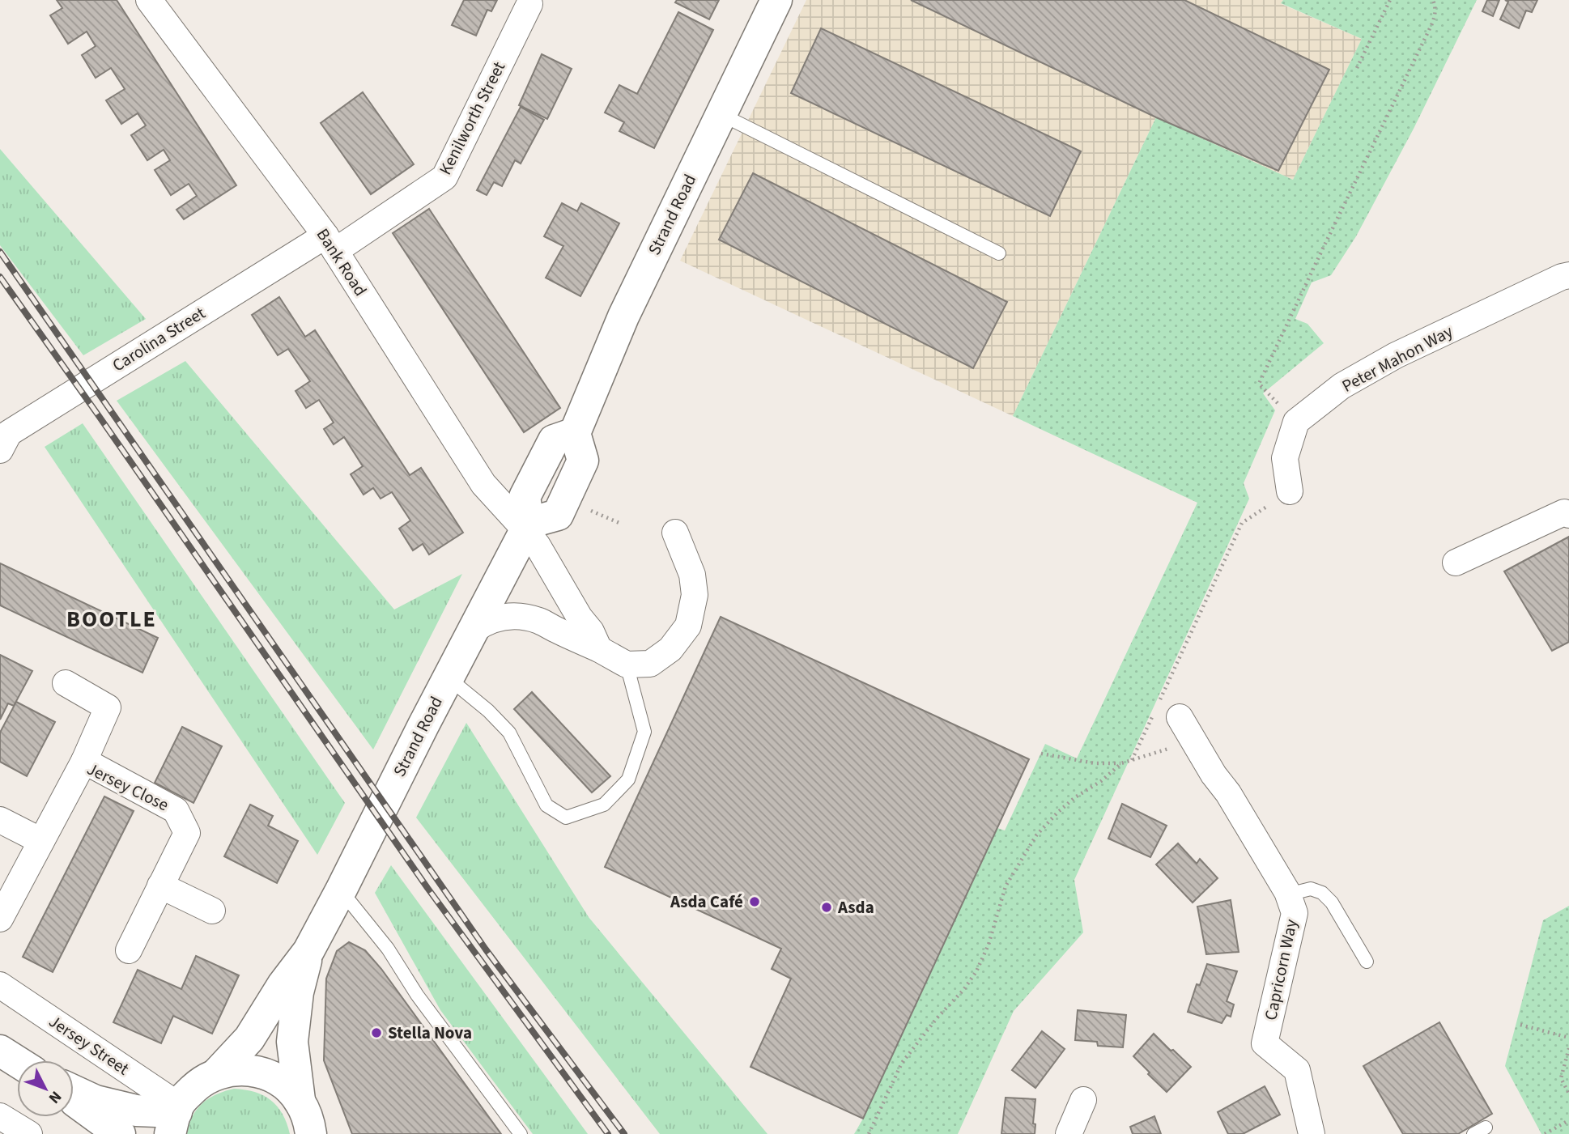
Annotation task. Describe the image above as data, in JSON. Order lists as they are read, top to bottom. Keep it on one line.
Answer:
{"streets":{"street":["Kenilworth Street","Strand Road","Bank Road","Carolina Street","Peter Mahon Way","Jersey Close","Capricorn Way","Jersey Street"]},"crossings":[["Kenilworth Street","Bank Road"],["Kenilworth Street","Carolina Street"],["Strand Road","Bank Road"],["Bank Road","Carolina Street"]],"districts":["BOOTLE"],"places":["Asda Café","Asda","Stella Nova"],"north":"bottom right"}
